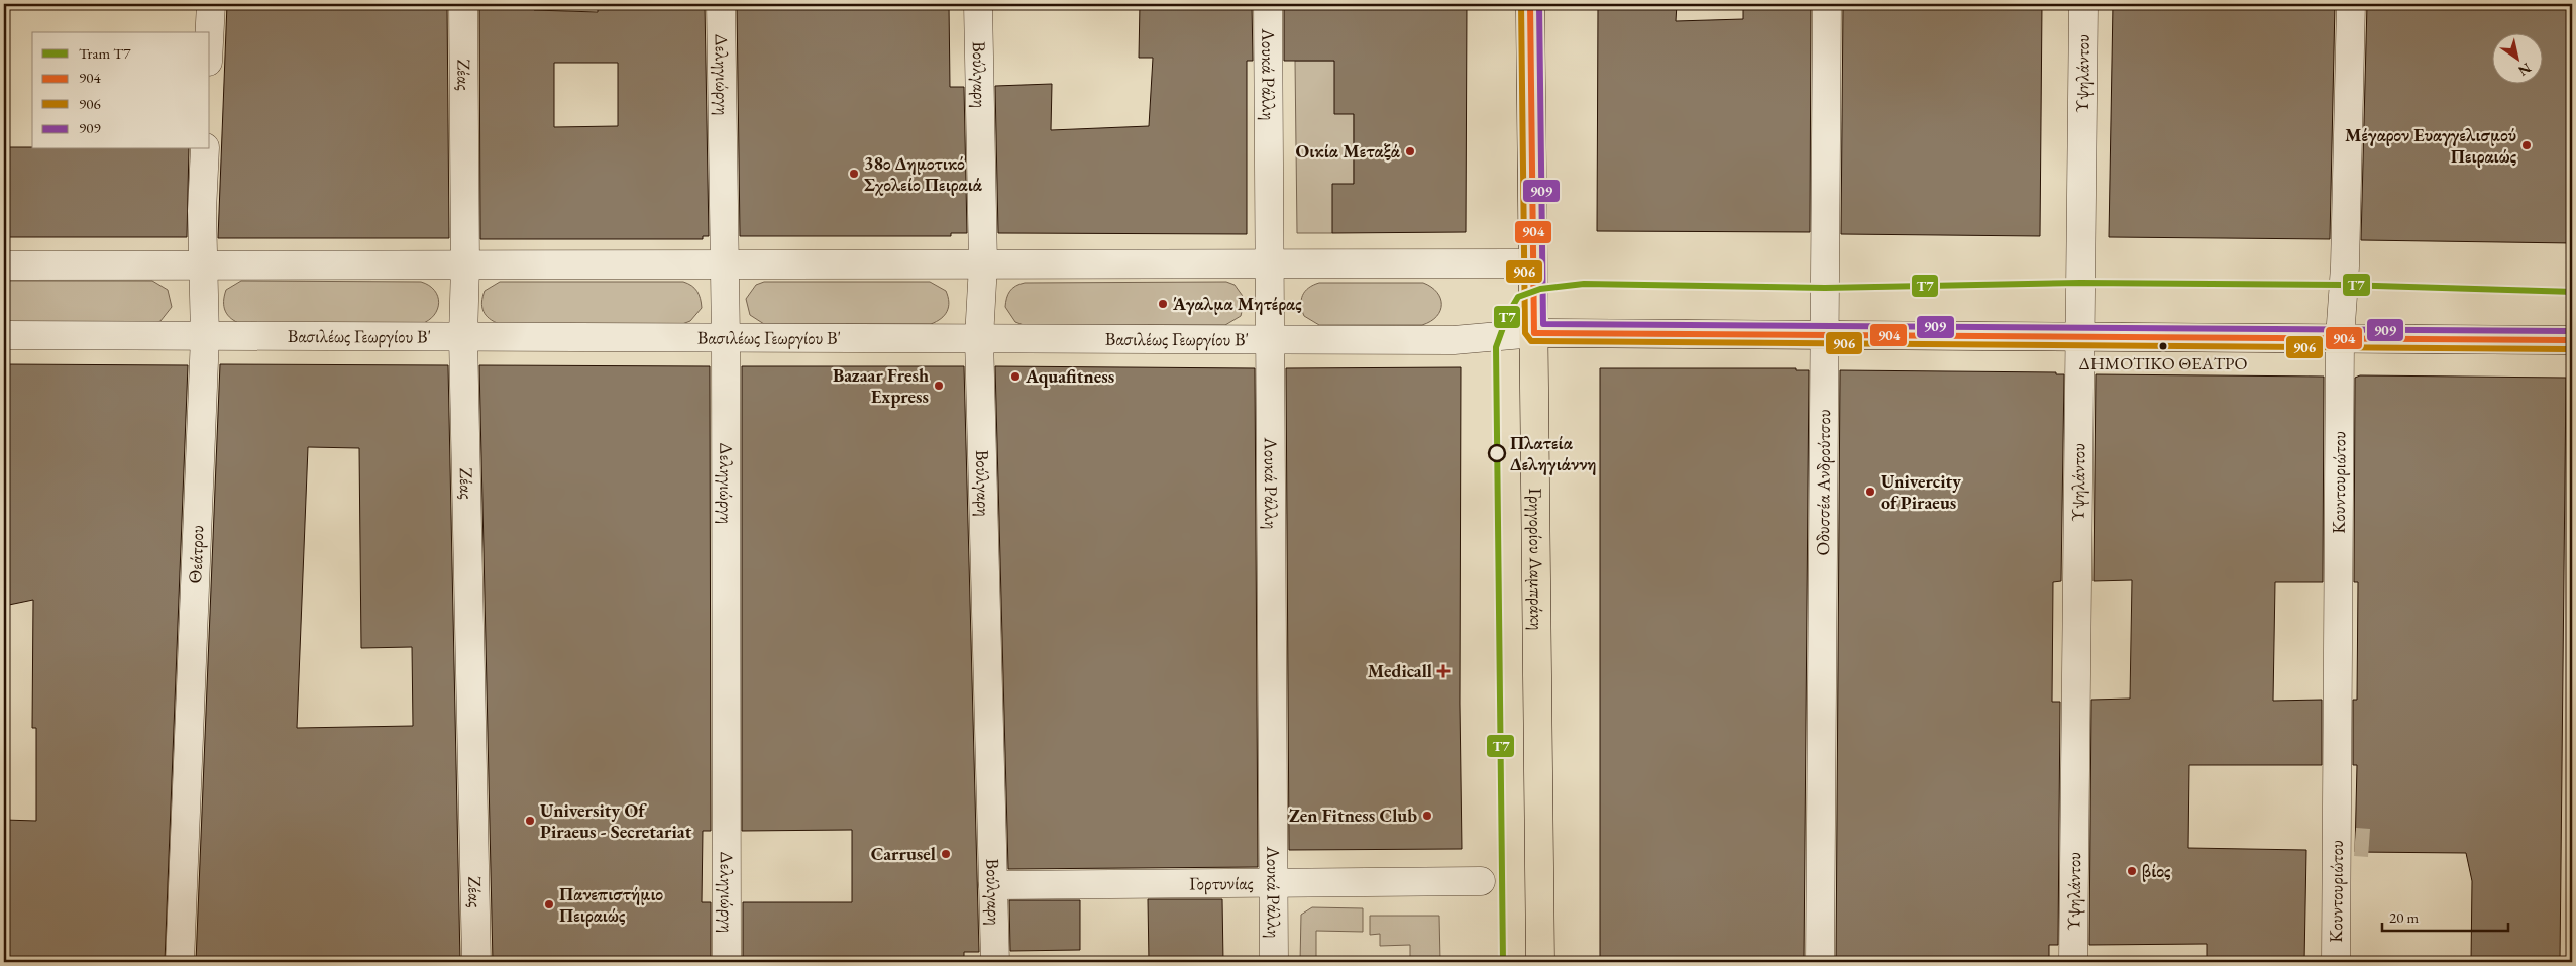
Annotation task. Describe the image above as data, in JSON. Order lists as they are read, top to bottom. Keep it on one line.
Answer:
{"streets":{"main road":["Γρηγορίου Λαμπράκη"],"street":["Ζέας","Δεληγιώργη","Βούλγαρη","Λουκά Ράλλη","Υψηλάντου","Βασιλέως Γεωργίου Β'","Κουντουριώτου","Οδυσσέα Ανδρούτσου","Θεάτρου","Γορτυνίας"]},"crossings":[["Ζέας","Βασιλέως Γεωργίου Β'"],["Δεληγιώργη","Βασιλέως Γεωργίου Β'"],["Βούλγαρη","Βασιλέως Γεωργίου Β'"],["Βούλγαρη","Γορτυνίας"],["Λουκά Ράλλη","Βασιλέως Γεωργίου Β'"],["Λουκά Ράλλη","Γορτυνίας"],["Βασιλέως Γεωργίου Β'","Θεάτρου"],["Βασιλέως Γεωργίου Β'","Γρηγορίου Λαμπράκη"]],"places":{"other":["Μέγαρον Ευαγγελισμού Πειραιώς","Οικία Μεταξά","38ο Δημοτικό Σχολείο Πειραιά","Άγαλμα Μητέρας","ΔΗΜΟΤΙΚΟ ΘΕΑΤΡΟ","Aquafitness","Bazaar Fresh Express","Πλατεία Δεληγιάννη","Univercity of Piraeus","Zen Fitness Club","University Of Piraeus - Secretariat","Carrusel","βίος","Πανεπιστήμιο Πειραιώς"],"health":["Medicall"]},"lines":["transit line 904","transit line 906","transit line 909","tram line Τ7"],"legend":["Tram Τ7","904","906","909"],"scale_bar":"20 m","north":"bottom right"}
